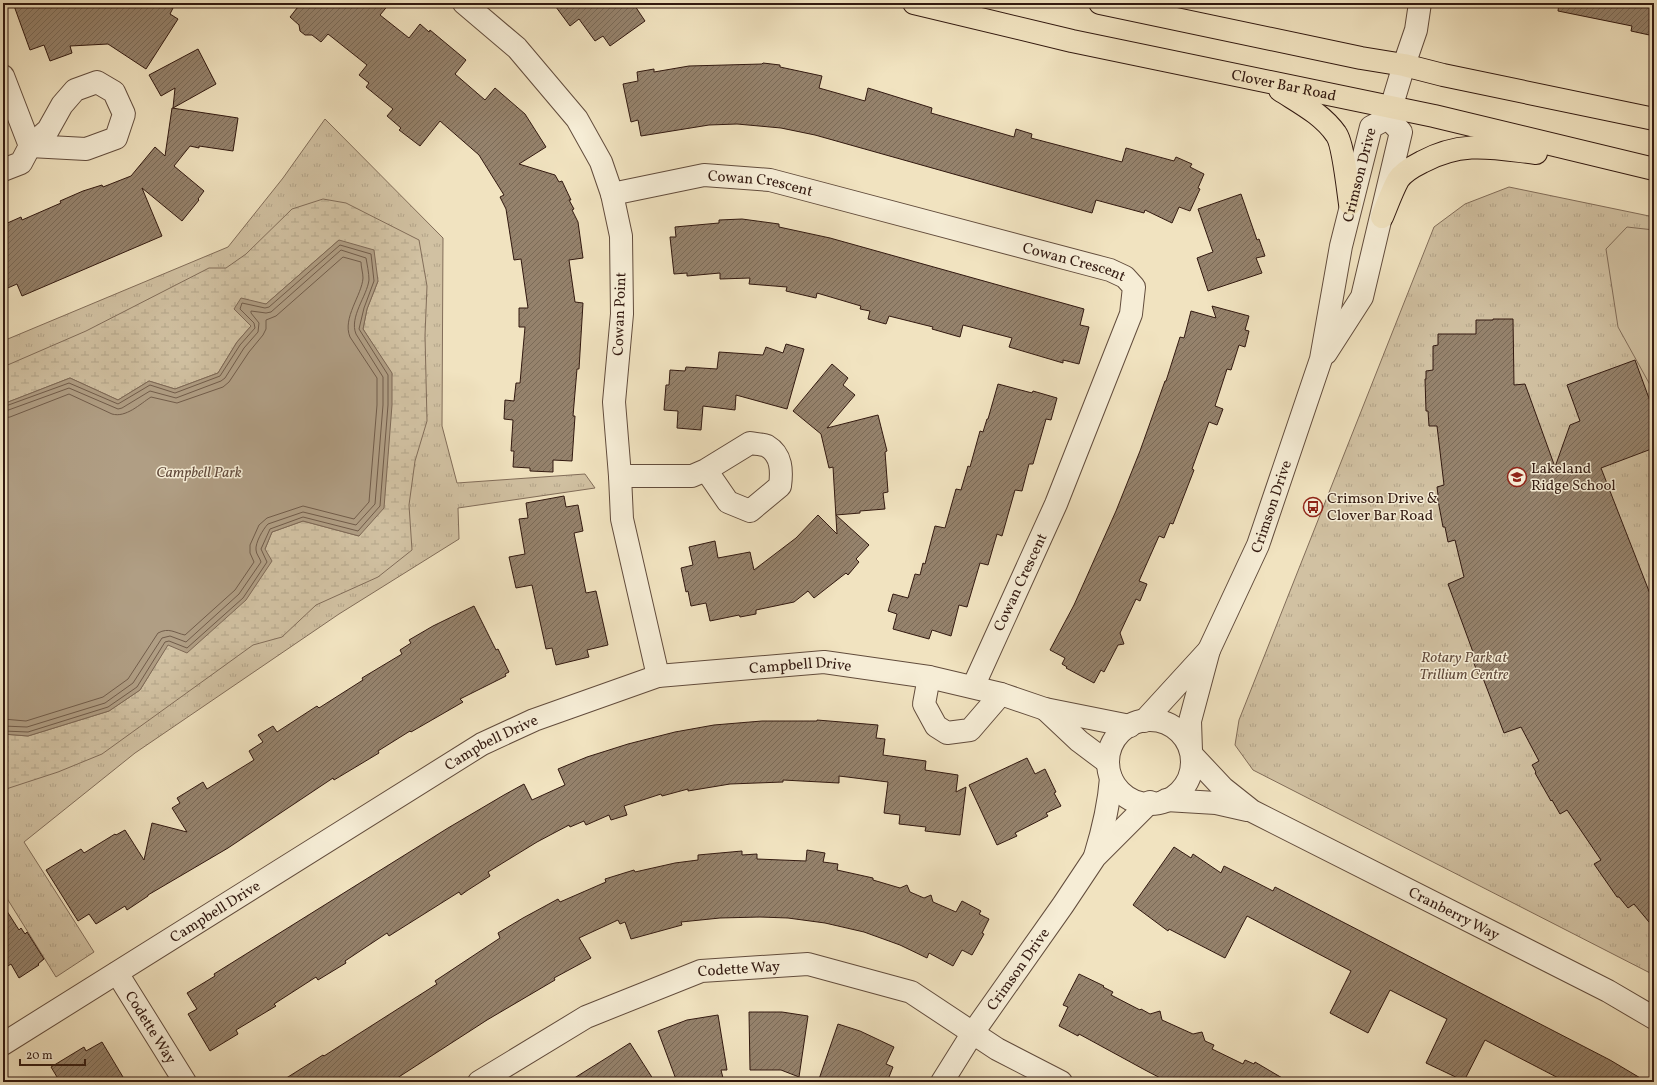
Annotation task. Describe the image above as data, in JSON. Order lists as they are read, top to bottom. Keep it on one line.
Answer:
{"streets":{"main road":["Clover Bar Road"],"street":["Crimson Drive","Cowan Crescent","Cowan Point","Campbell Drive","Cranberry Way","Codette Way"]},"crossings":[["Clover Bar Road","Crimson Drive"],["Crimson Drive","Campbell Drive"],["Crimson Drive","Cranberry Way"],["Crimson Drive","Codette Way"],["Cowan Crescent","Cowan Point"],["Cowan Crescent","Campbell Drive"],["Cowan Point","Campbell Drive"],["Campbell Drive","Cranberry Way"],["Campbell Drive","Codette Way"]],"parks":["Campbell Park","Rotary Park at Trillium Centre"],"places":{"school or university":["Lakeland Ridge School"],"bus stop":["Crimson Drive & Clover Bar Road"]},"scale_bar":"20 m"}
